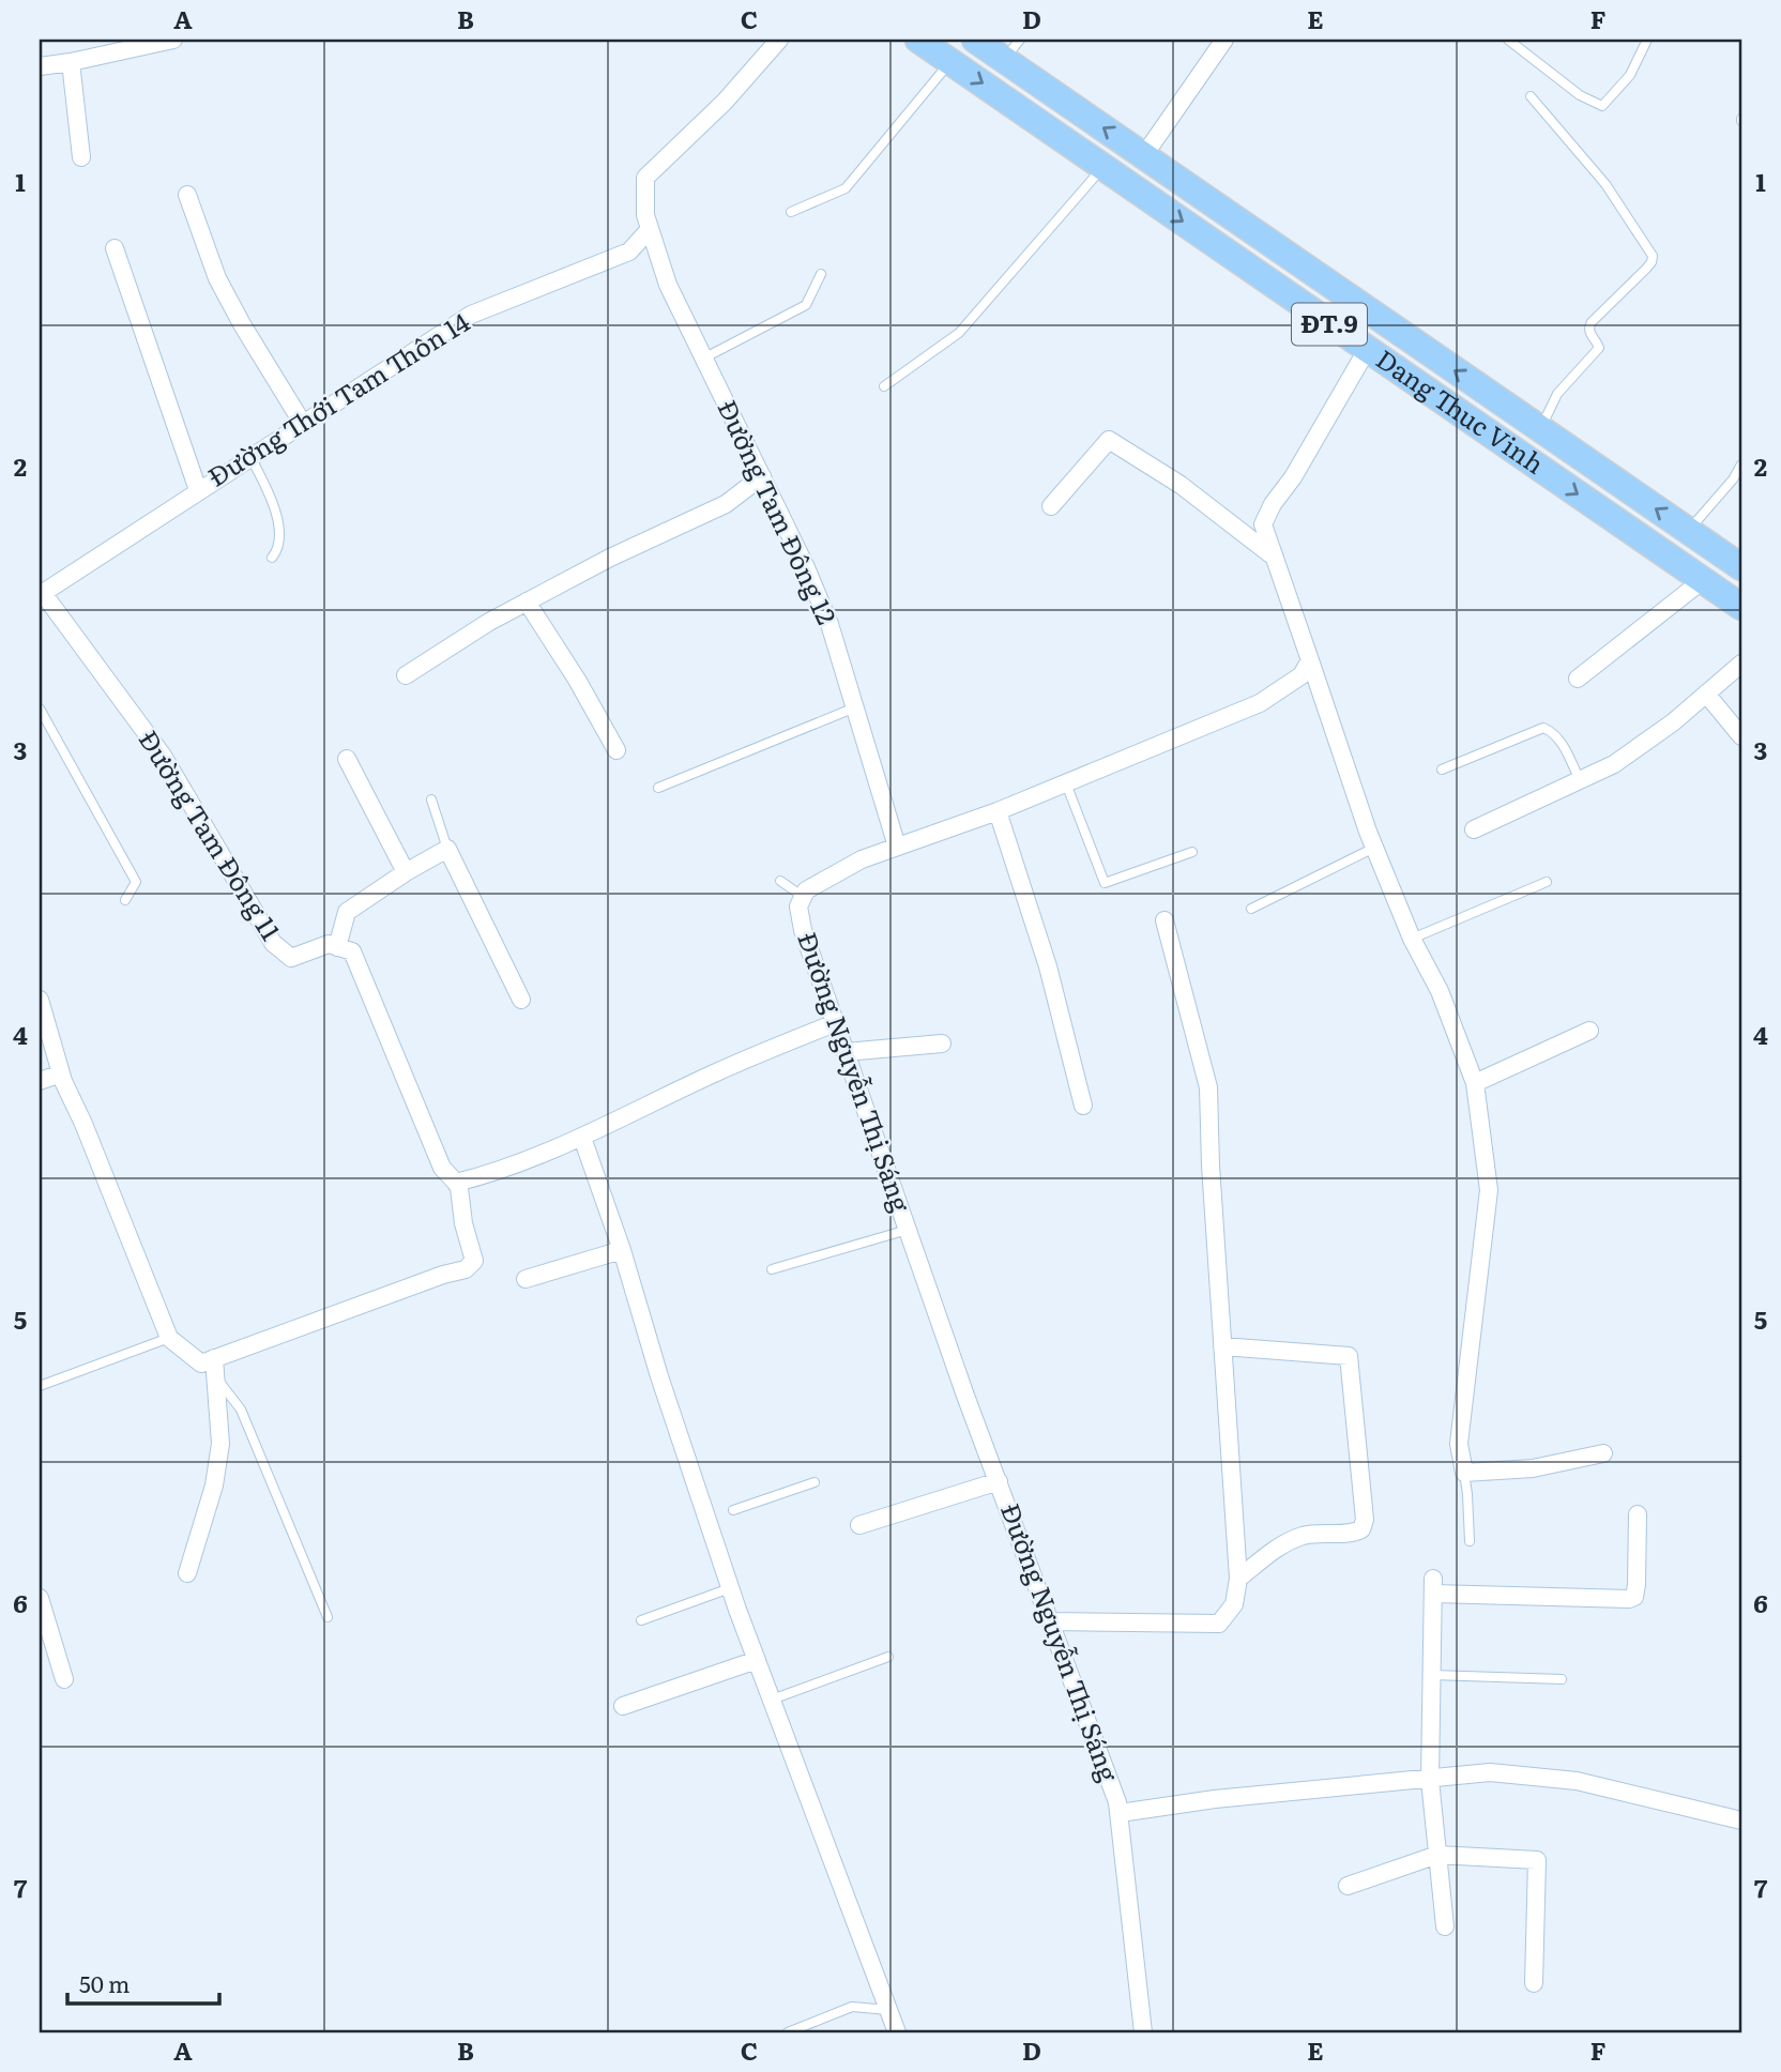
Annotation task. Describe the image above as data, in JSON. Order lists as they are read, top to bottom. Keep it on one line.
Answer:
{"streets":{"main road":["ĐT.9","Dang Thuc Vinh"],"street":["Đường Thới Tam Thôn 14","Đường Tam Đông 12","Đường Tam Đông 11","Đường Nguyễn Thị Sáng"]},"crossings":[["Đường Thới Tam Thôn 14","Đường Tam Đông 12"],["Đường Thới Tam Thôn 14","Đường Tam Đông 11"],["Đường Tam Đông 12","Đường Nguyễn Thị Sáng"]],"scale_bar":"50 m","grid":{"columns":["A","B","C","D","E","F"],"rows":["1","2","3","4","5","6","7"]}}
